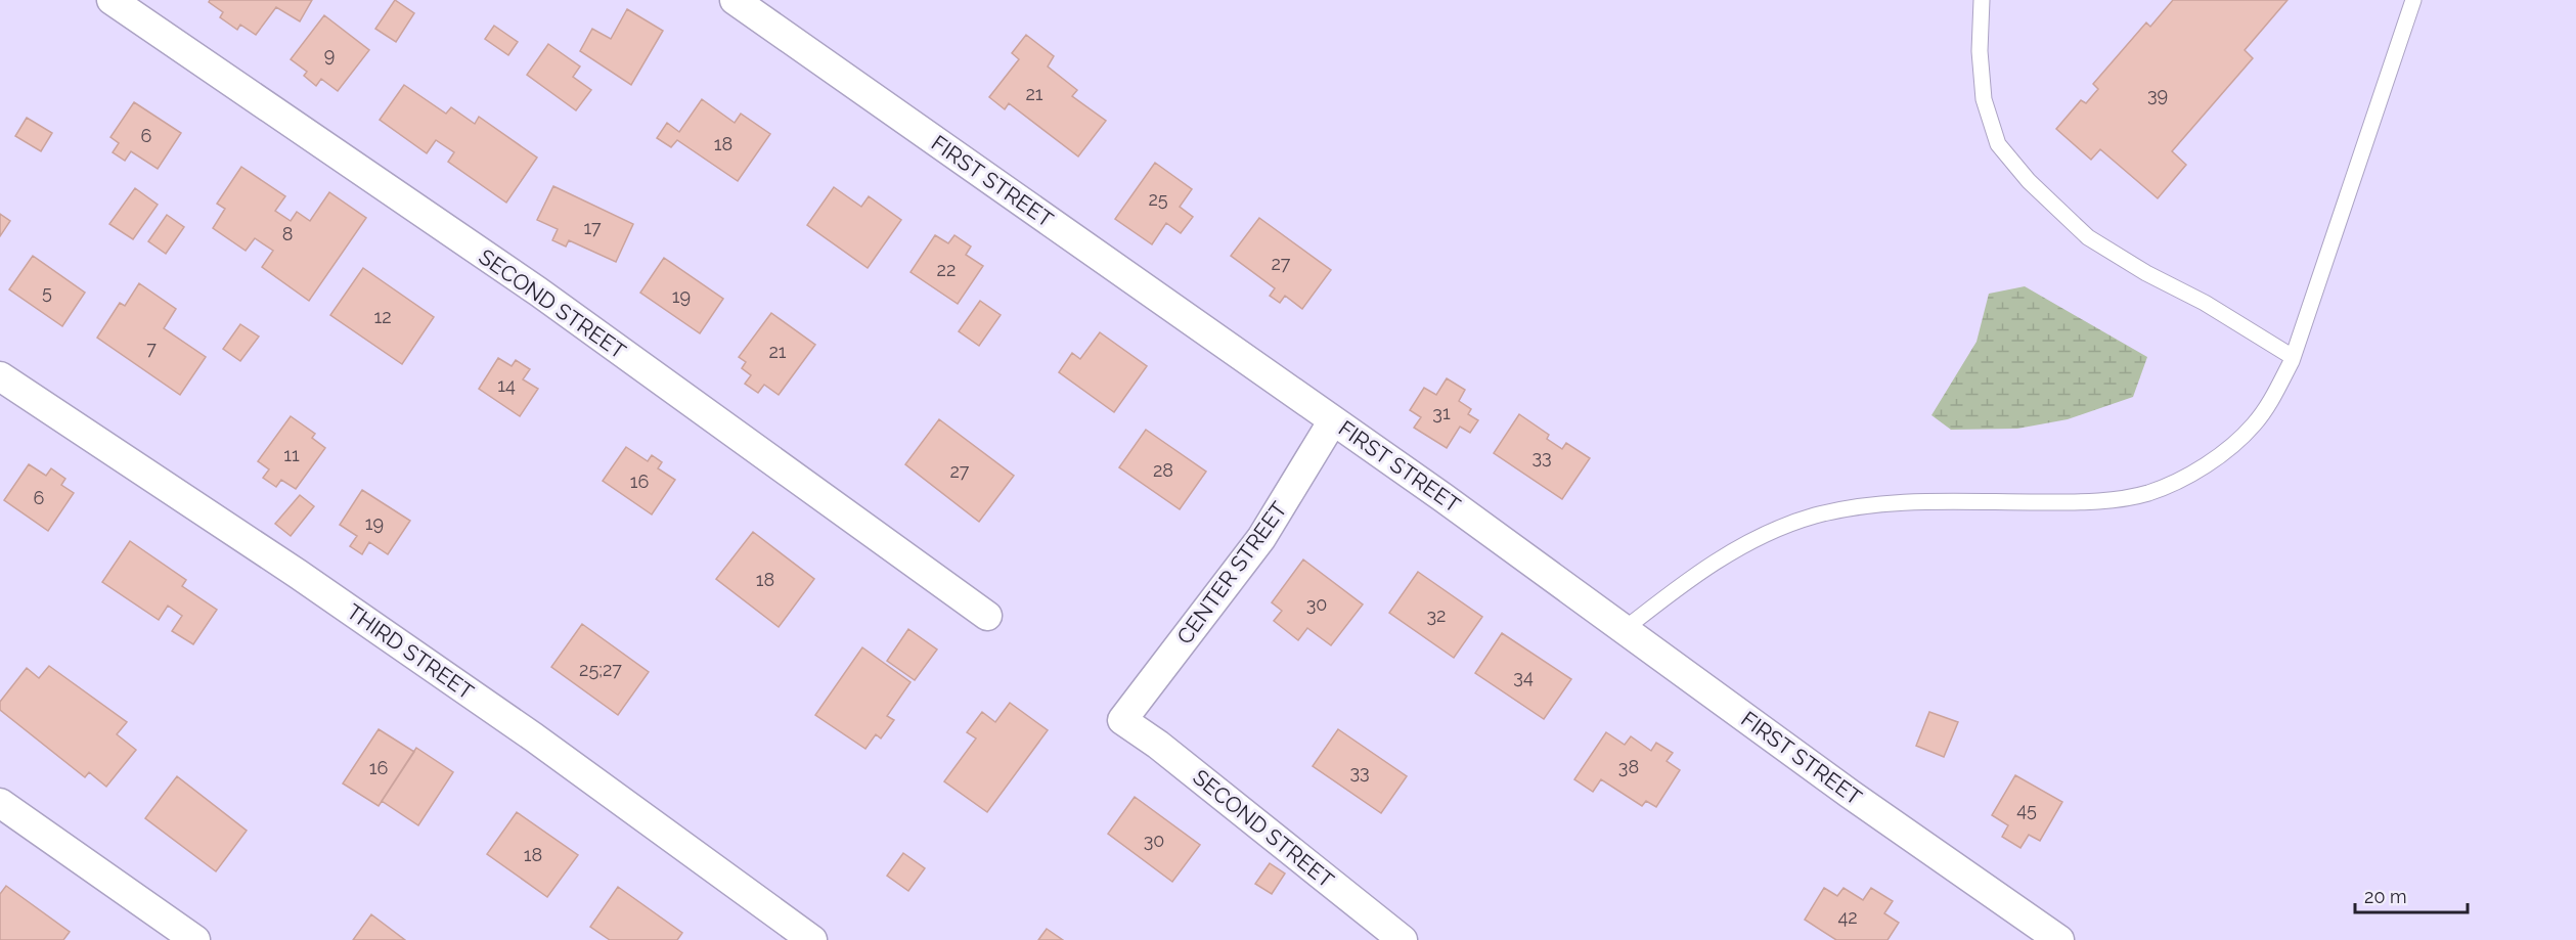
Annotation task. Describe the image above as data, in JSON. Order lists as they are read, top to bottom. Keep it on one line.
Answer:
{"streets":{"street":["FIRST STREET","SECOND STREET","CENTER STREET","THIRD STREET"]},"crossings":[["FIRST STREET","CENTER STREET"],["SECOND STREET","CENTER STREET"]],"house_numbers":["9","21","39","6","18","25","17","8","27","22","5","19","12","7","21","14","31","11","33","28","27","16","6","19","18","30","32","25;27","34","38","16","33","45","30","18","42"],"scale_bar":"20 m"}
